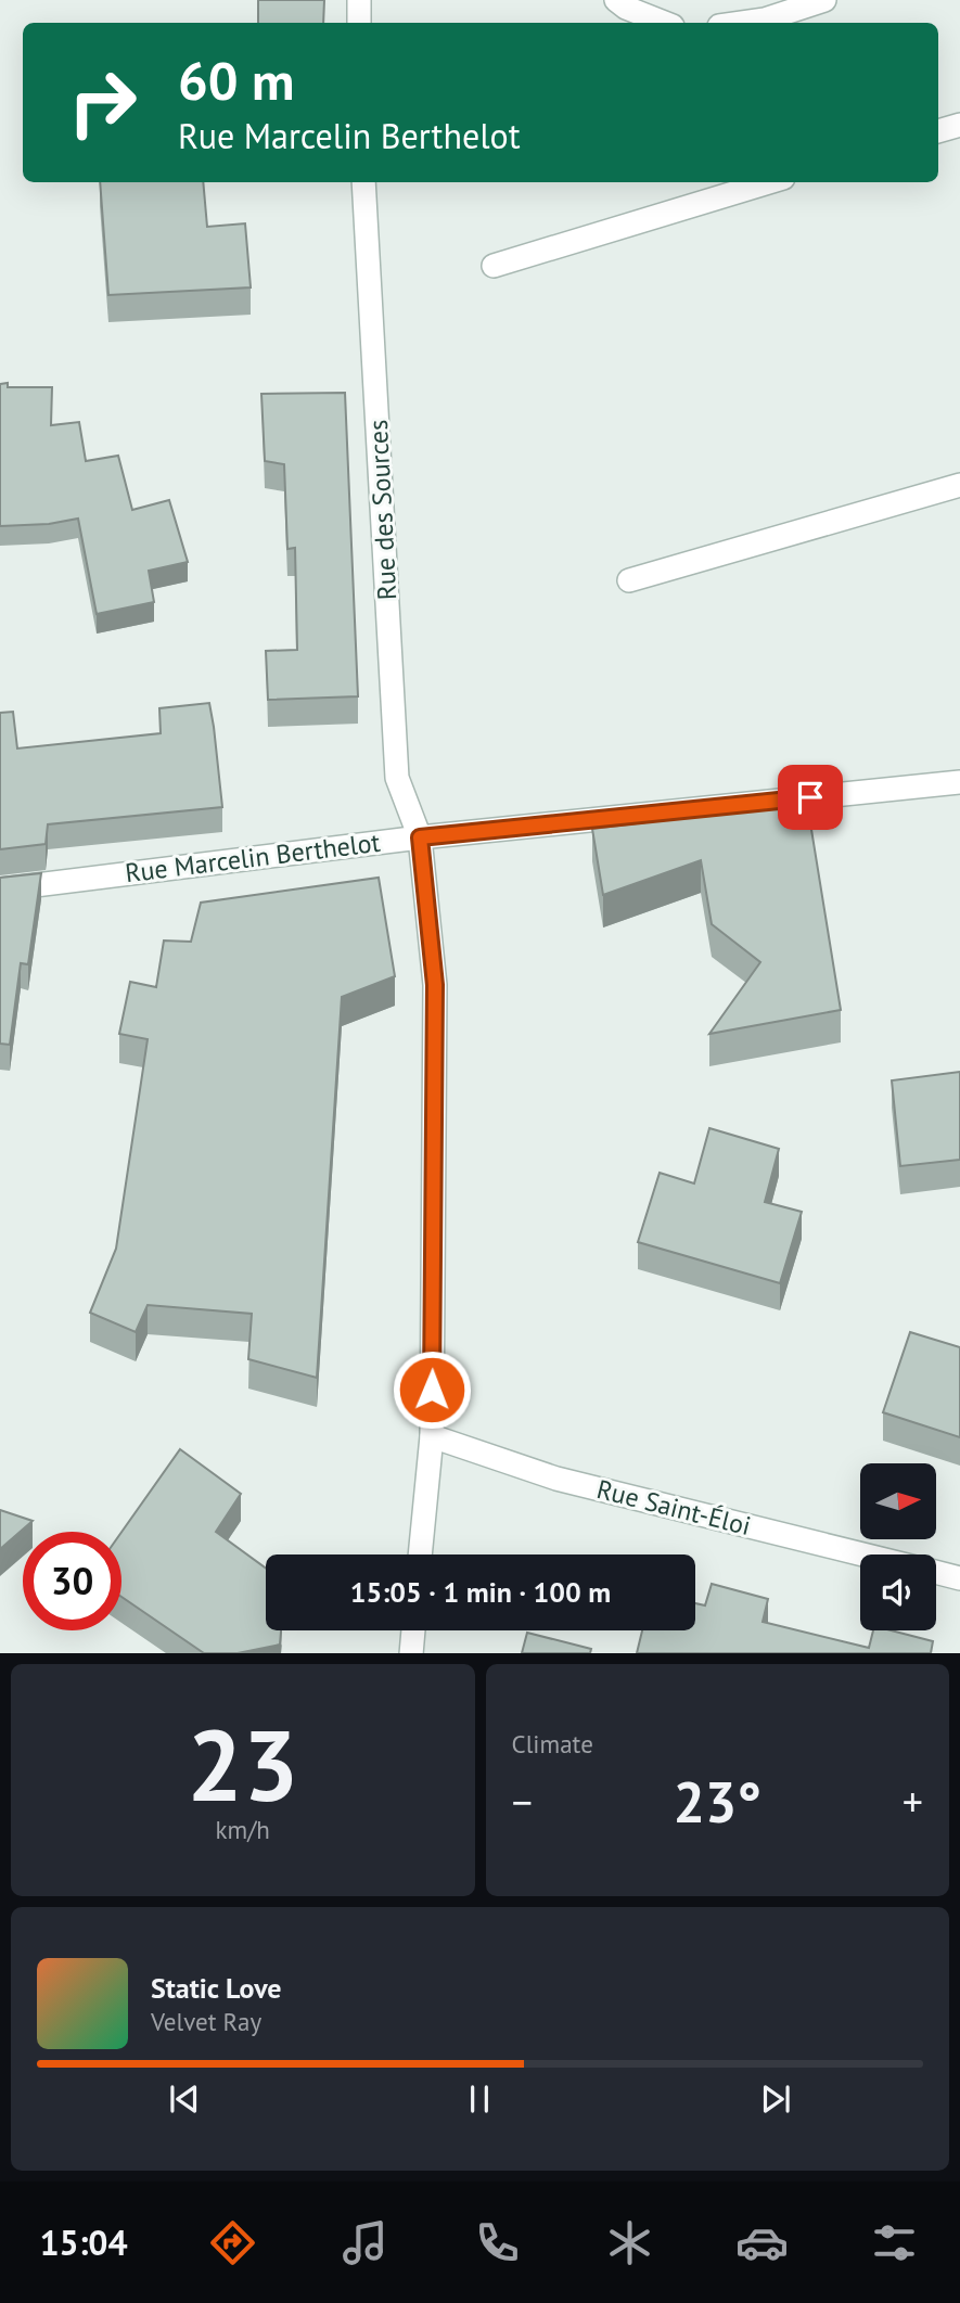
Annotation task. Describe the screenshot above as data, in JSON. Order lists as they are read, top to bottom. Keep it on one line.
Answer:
{"streets":{"street":["Rue des Sources","Rue Marcelin Berthelot","Rue Saint-Éloi"]},"crossings":[["Rue des Sources","Rue Marcelin Berthelot"],["Rue des Sources","Rue Saint-Éloi"]],"north":"right","page":{"turn":["60 m","Rue Marcelin Berthelot"],"limit":"30","trip":"15:05 · 1 min · 100 m","tile":[["23","km/h"],"Climate"],"heat":["−","23°","+"],"song":["Static Love","Velvet Ray"],"tabs":"15:04"}}
